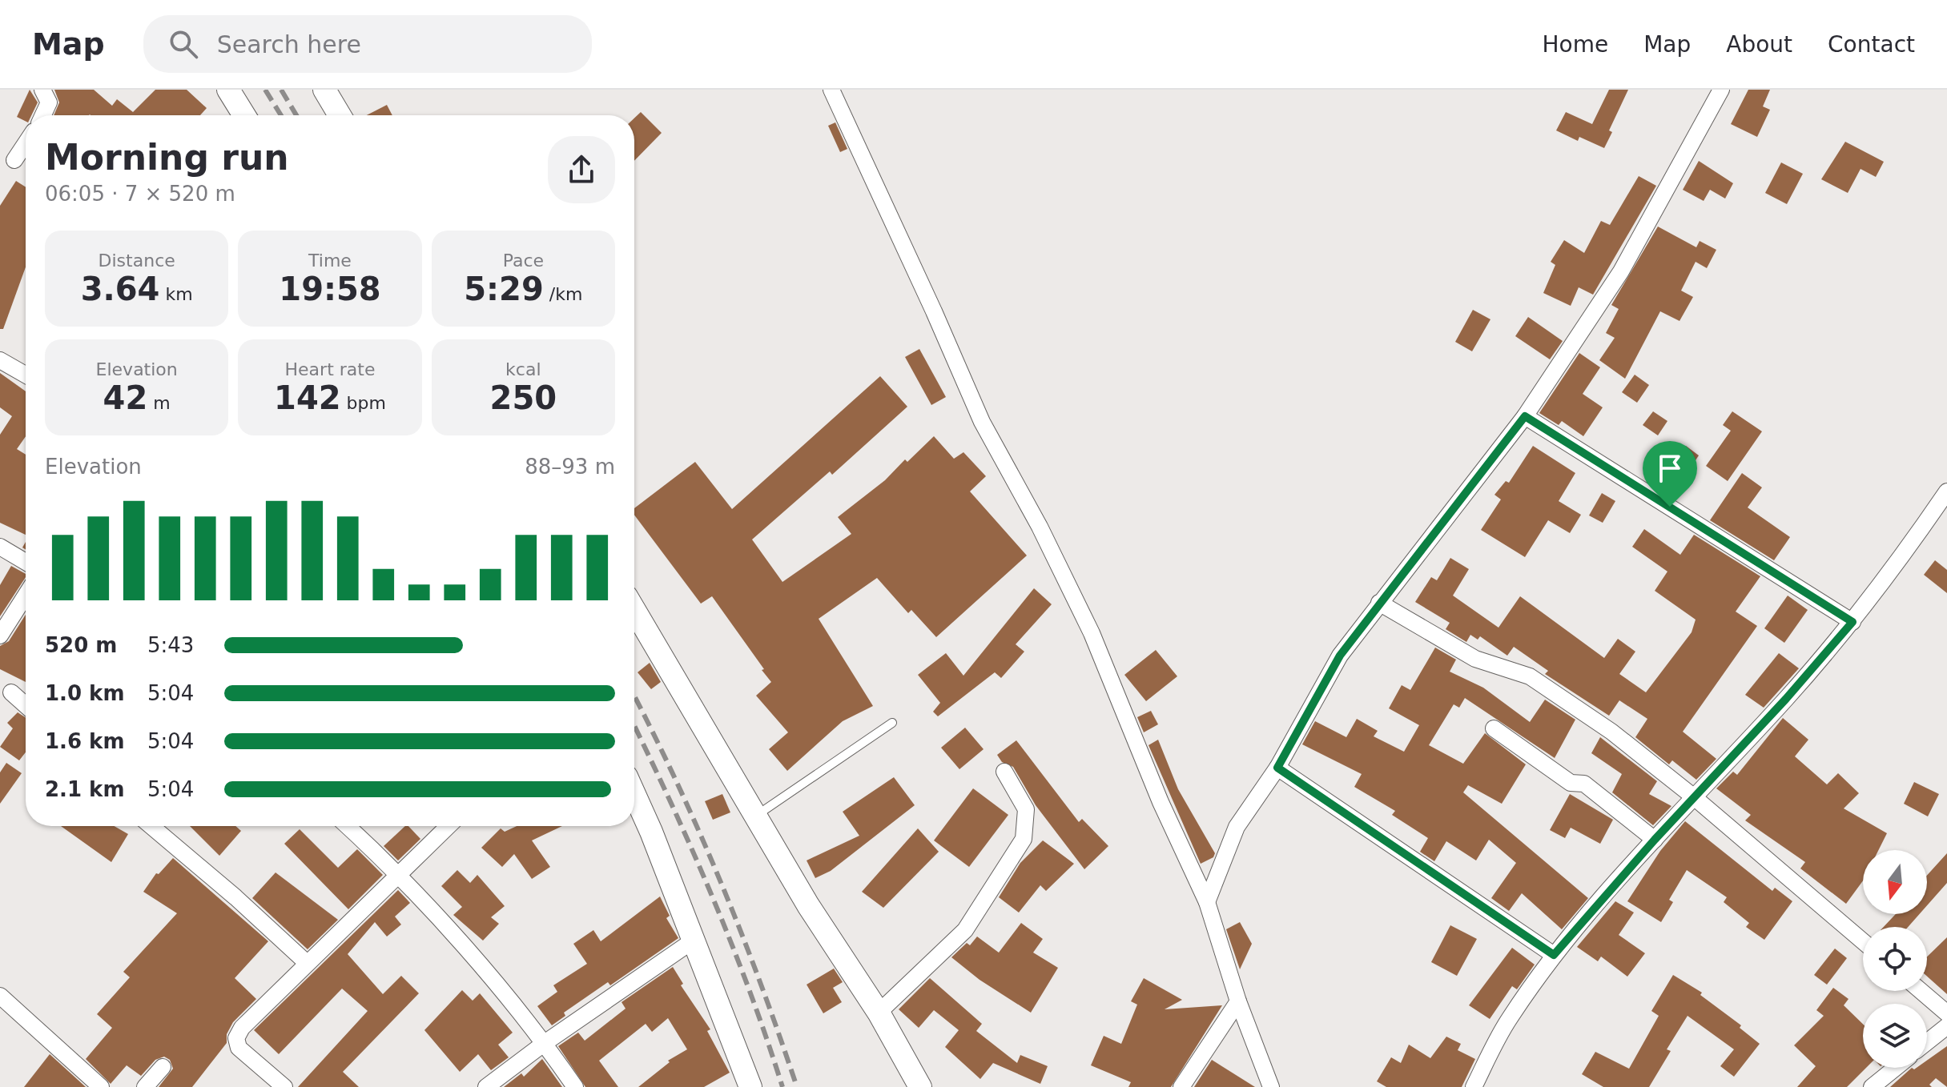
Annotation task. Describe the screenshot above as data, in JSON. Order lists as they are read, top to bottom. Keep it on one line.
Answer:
{"north":"bottom","page":{"header":"Map","search":"Search here","nav":["Home","Map","About","Contact"],"heading":["Morning run","06:05 · 7 × 520 m"],"stats":[["Distance","3.64 km"],["Time","19:58"],["Pace","5:29 /km"],["Elevation","42 m"],["Heart rate","142 bpm"],["kcal","250"]],"chart":["Elevation","88–93 m"],"list":[{"name":"520 m","note":"5:43"},{"name":"1.0 km","note":"5:04"},{"name":"1.6 km","note":"5:04"},{"name":"2.1 km","note":"5:04"}]}}
